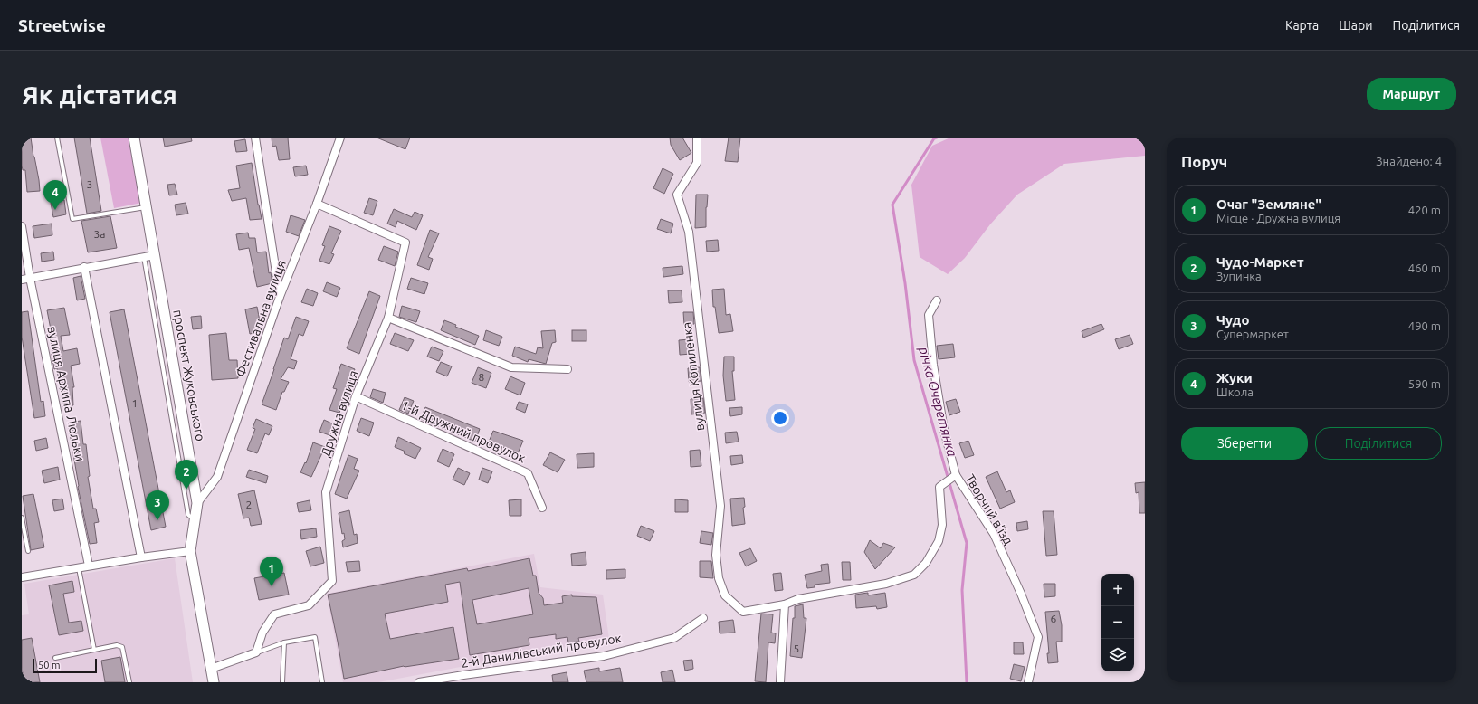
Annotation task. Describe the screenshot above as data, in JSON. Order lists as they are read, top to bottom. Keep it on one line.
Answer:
{"streets":{"street":["Фестивальна вулиця","проспект Жуковського","вулиця Копиленка","вулиця Архипа Люльки","Дружна вулиця","1-й Дружний провулок","Творчий в’їзд","2-й Данилівський провулок"]},"crossings":[["Фестивальна вулиця","проспект Жуковського"],["Фестивальна вулиця","Дружна вулиця"],["Дружна вулиця","1-й Дружний провулок"]],"water":["річка Очеретянка"],"house_numbers":["3","3а","8","1","2","6","5"],"scale_bar":"50 m","page":{"header":"Streetwise","nav":["Карта","Шари","Поділитися"],"buttons":["Маршрут",["Зберегти","Поділитися"]],"title":"Як дістатися","heading":["Поруч","Знайдено: 4"],"pins":["4","2","3","1"],"list":[{"mark":"1","name":"Очаг \"Земляне\"","note":"Місце · Дружна вулиця","value":"420 m"},{"mark":"2","name":"Чудо-Маркет","note":"Зупинка","value":"460 m"},{"mark":"3","name":"Чудо","note":"Супермаркет","value":"490 m"},{"mark":"4","name":"Жуки","note":"Школа","value":"590 m"}],"map_buttons":["+","−"],"scale":"50 m"}}
